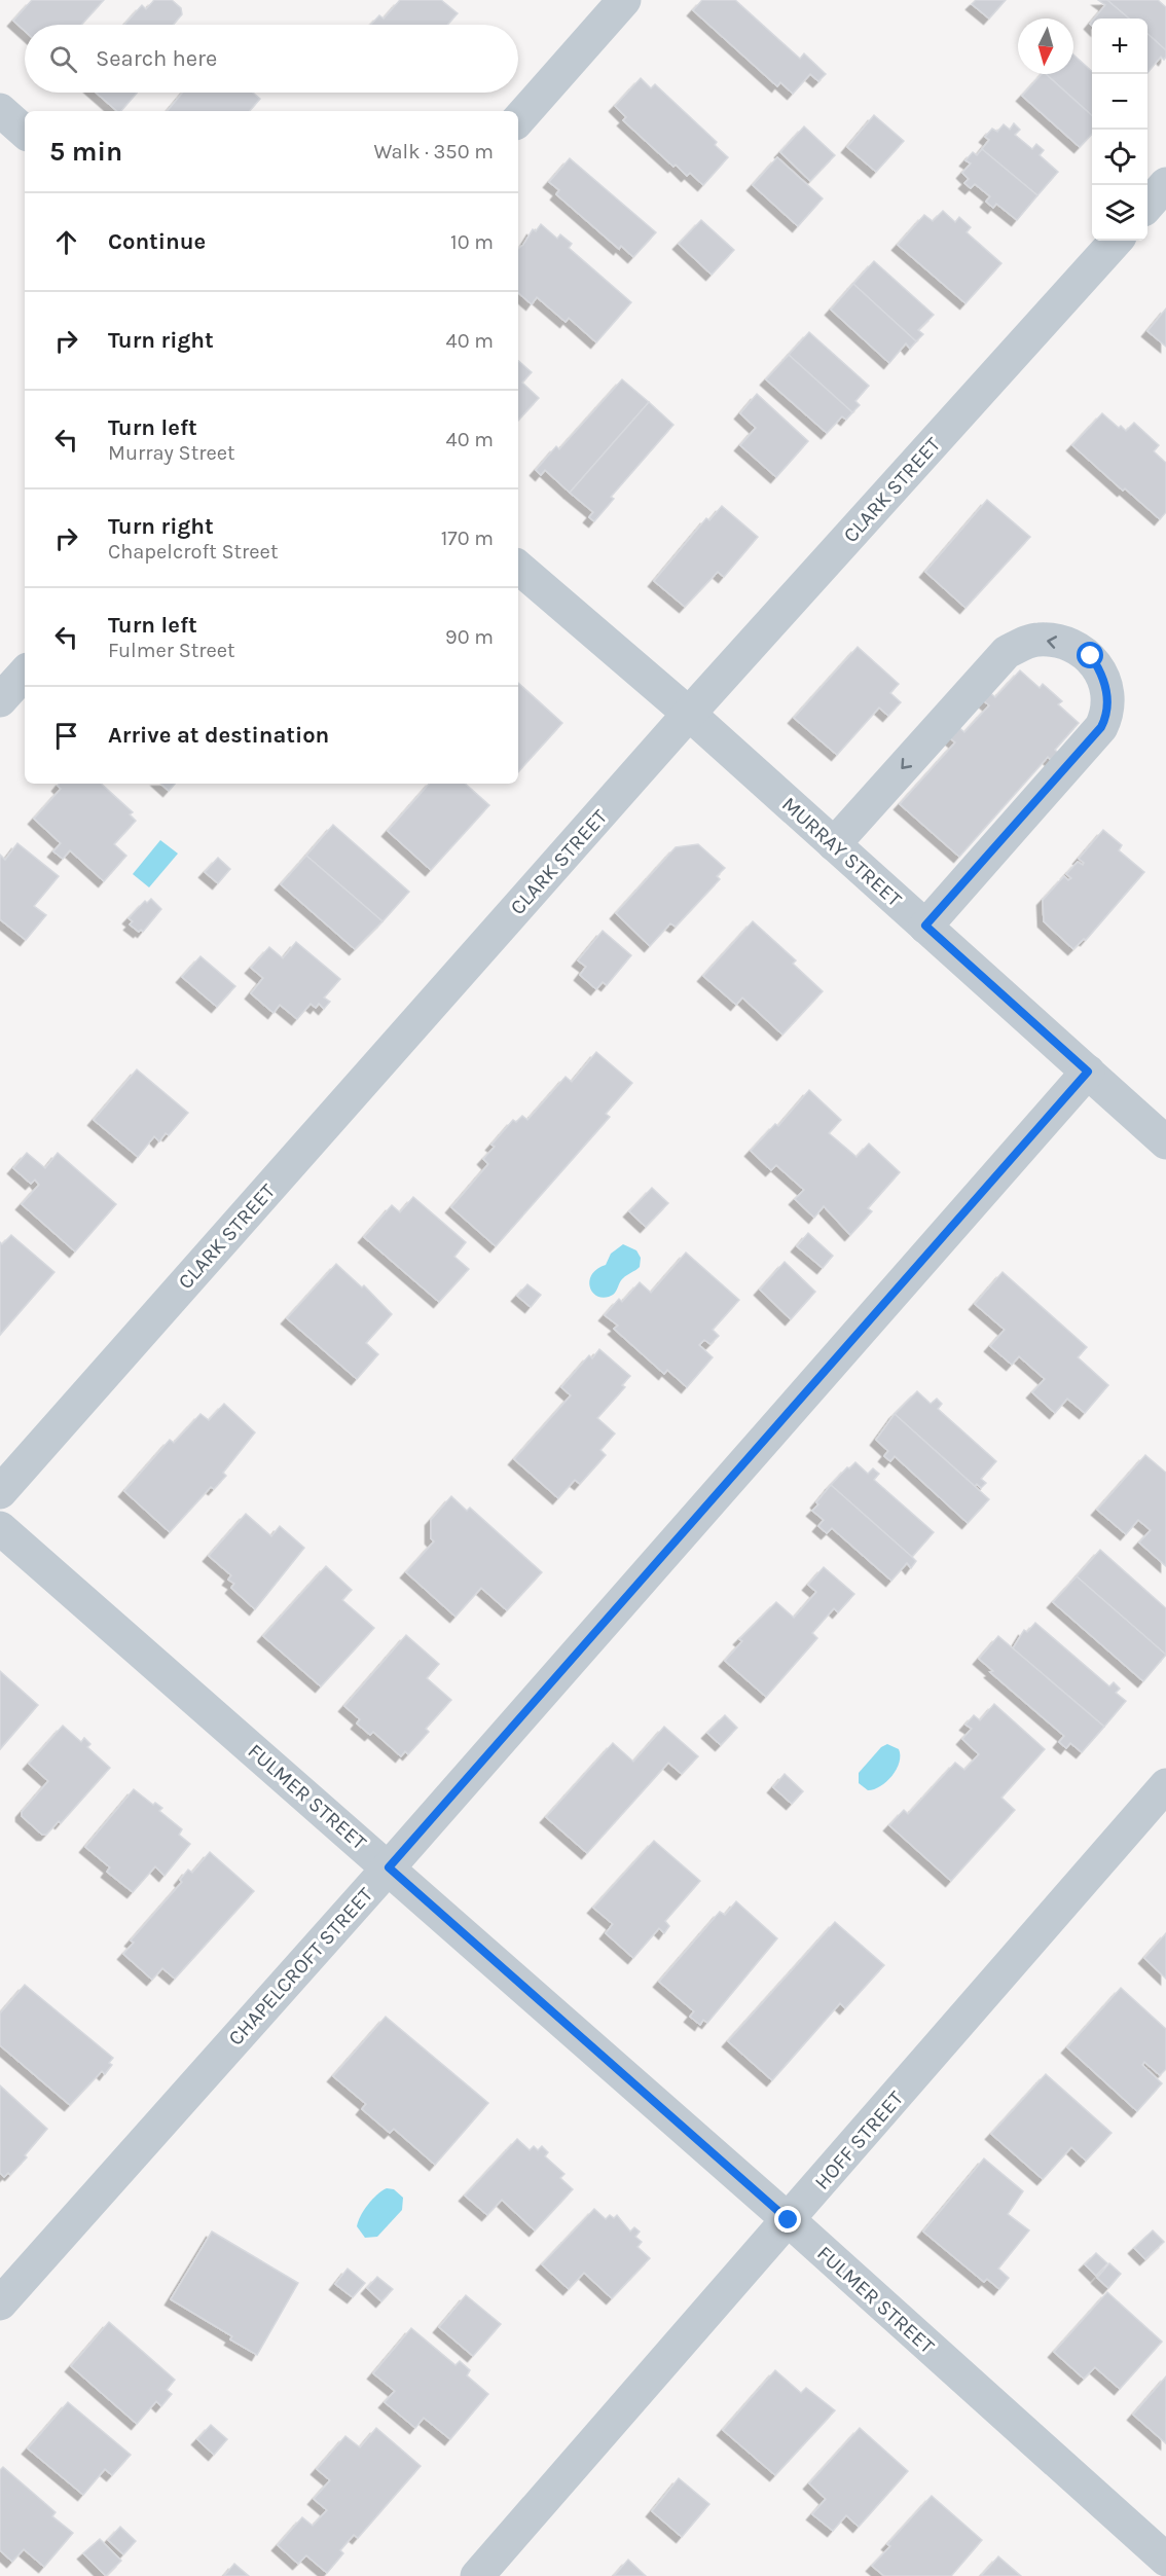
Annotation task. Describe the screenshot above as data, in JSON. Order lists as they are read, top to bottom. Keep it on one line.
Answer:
{"streets":{"street":["CLARK STREET","MURRAY STREET","FULMER STREET","CHAPELCROFT STREET","HOFF STREET"]},"crossings":[["CLARK STREET","MURRAY STREET"],["MURRAY STREET","CHAPELCROFT STREET"],["FULMER STREET","CHAPELCROFT STREET"],["FULMER STREET","HOFF STREET"]],"north":"bottom","page":{"map_buttons":["+","−"],"search":"Search here","heading":["5 min","Walk · 350 m"],"list":[["Continue","10 m"],["Turn right","40 m"],["Turn left","Murray Street","40 m"],["Turn right","Chapelcroft Street","170 m"],["Turn left","Fulmer Street","90 m"],"Arrive at destination"]}}
